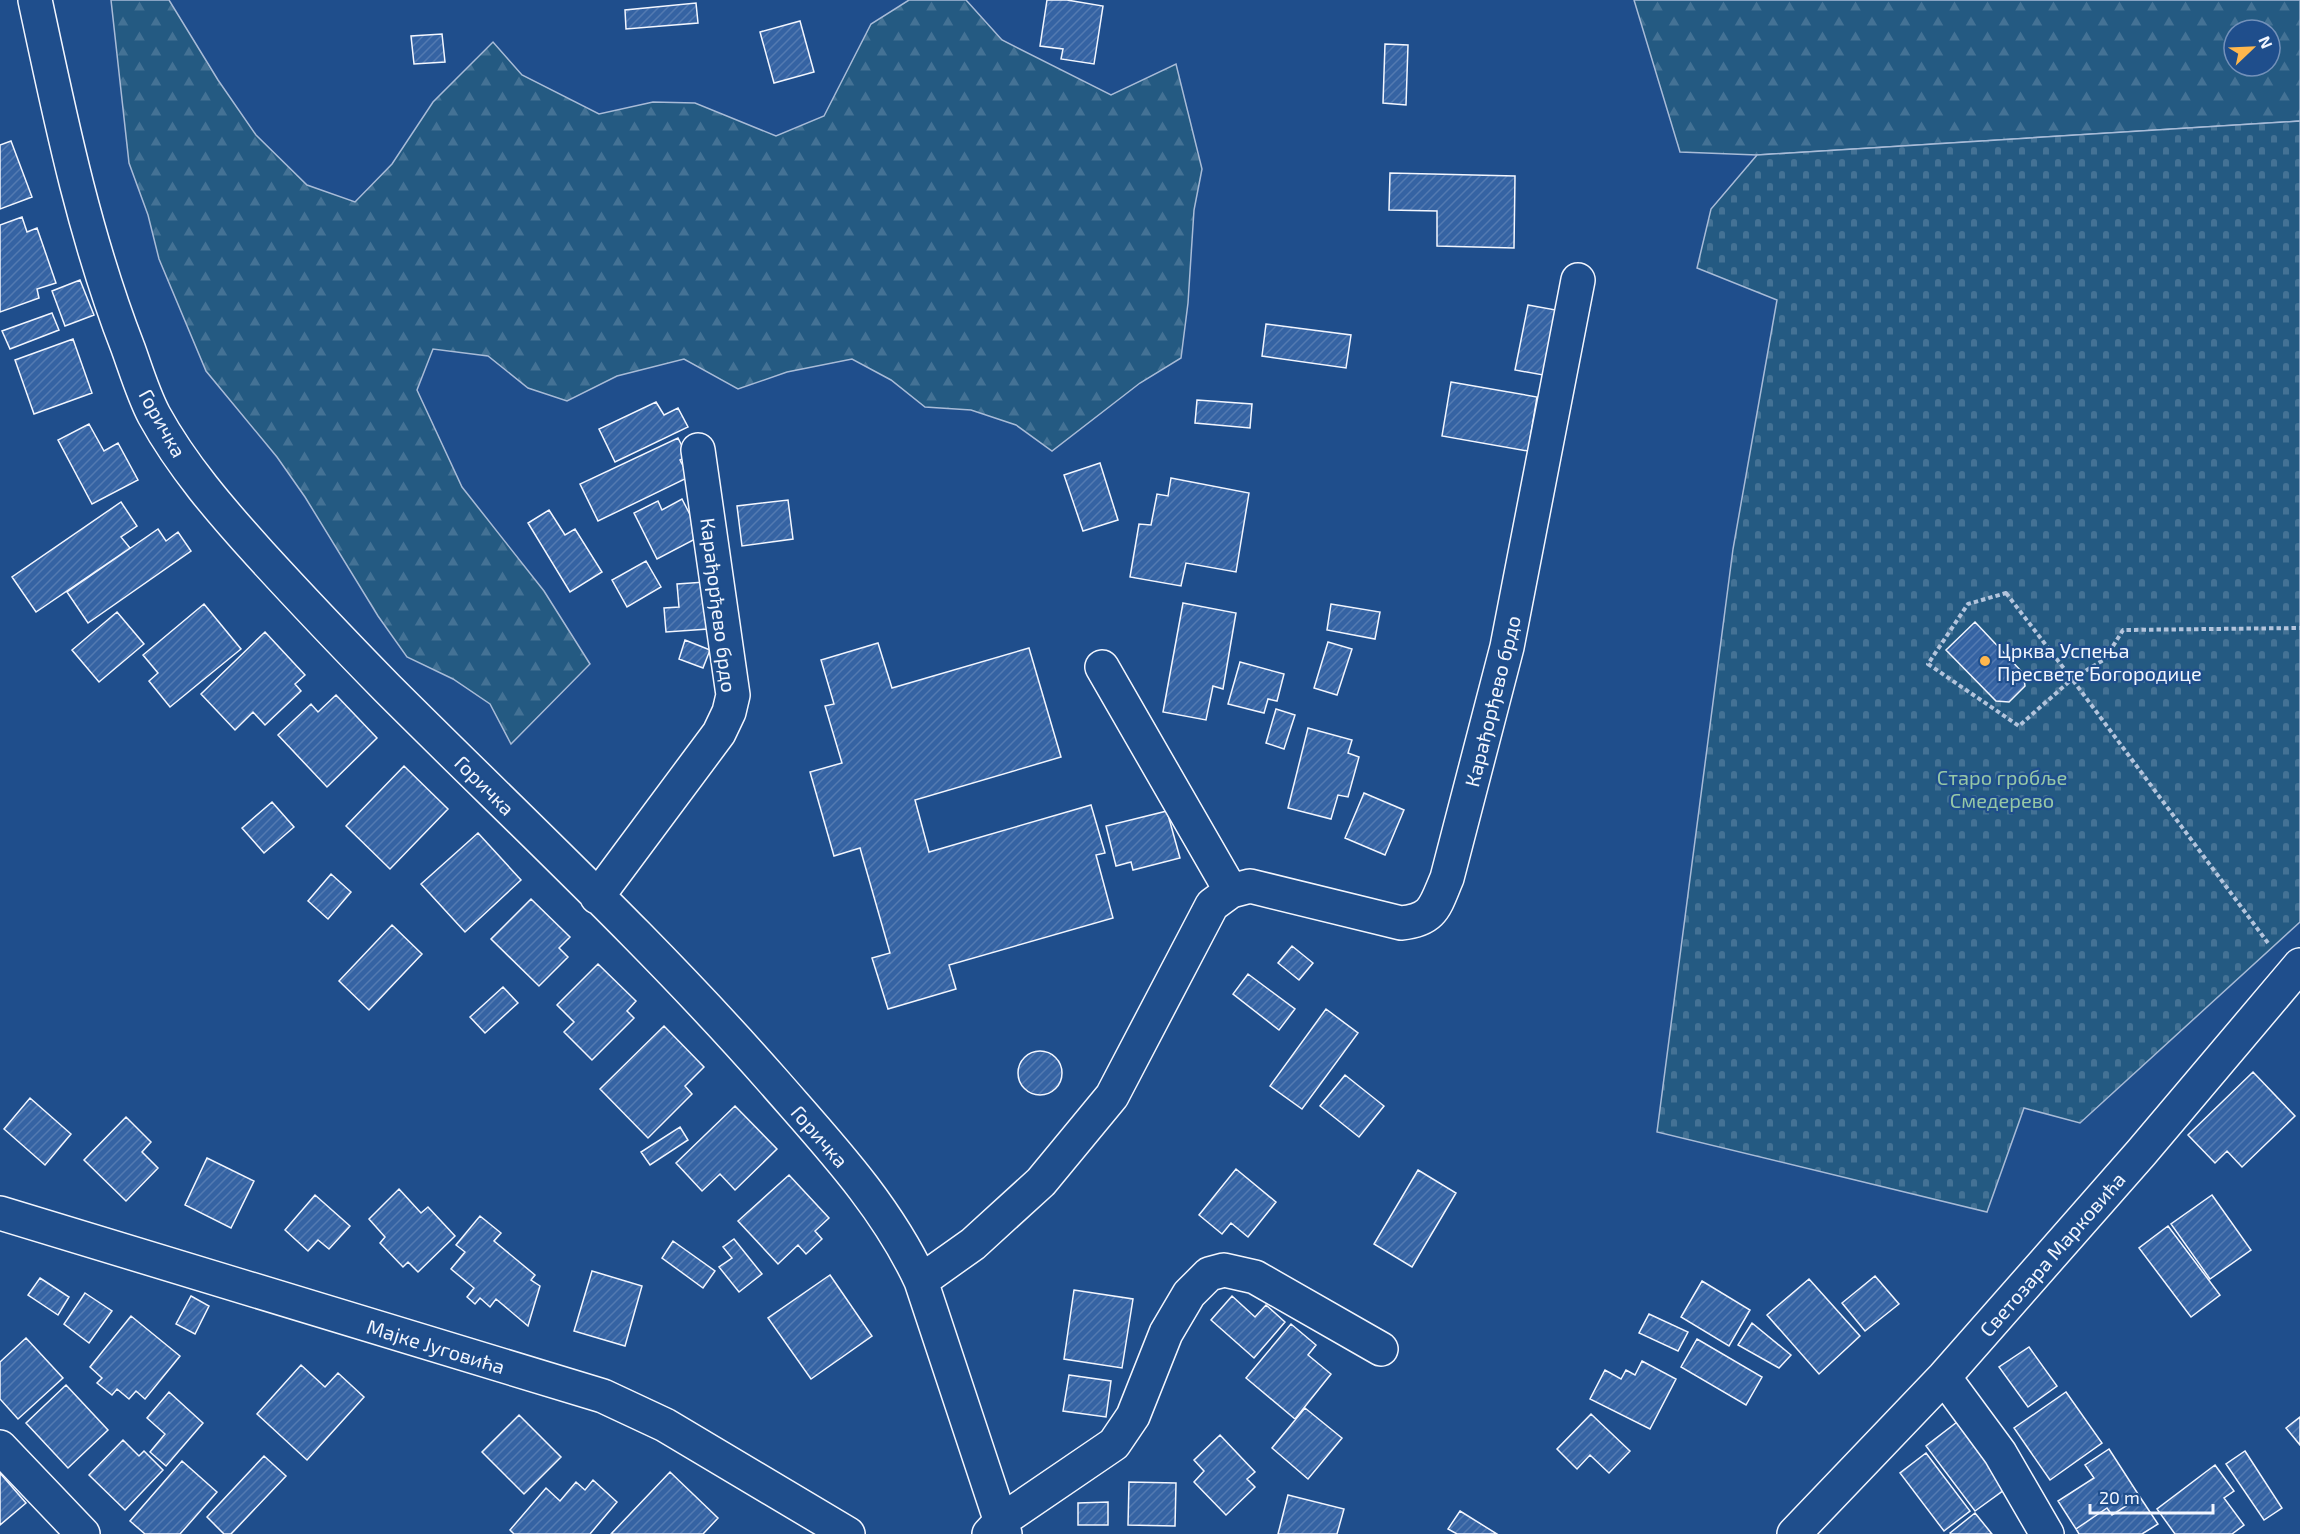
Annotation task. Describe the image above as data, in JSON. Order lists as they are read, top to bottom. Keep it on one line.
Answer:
{"streets":{"street":["Горичка","Карађорђево брдо","Светозара Марковића","Мајке Југовића"]},"crossings":[["Горичка","Карађорђево брдо"]],"parks":["Старо гробље Смедерево"],"places":["Црква Успења Пресвете Богородице"],"scale_bar":"20 m","north":"top right"}
